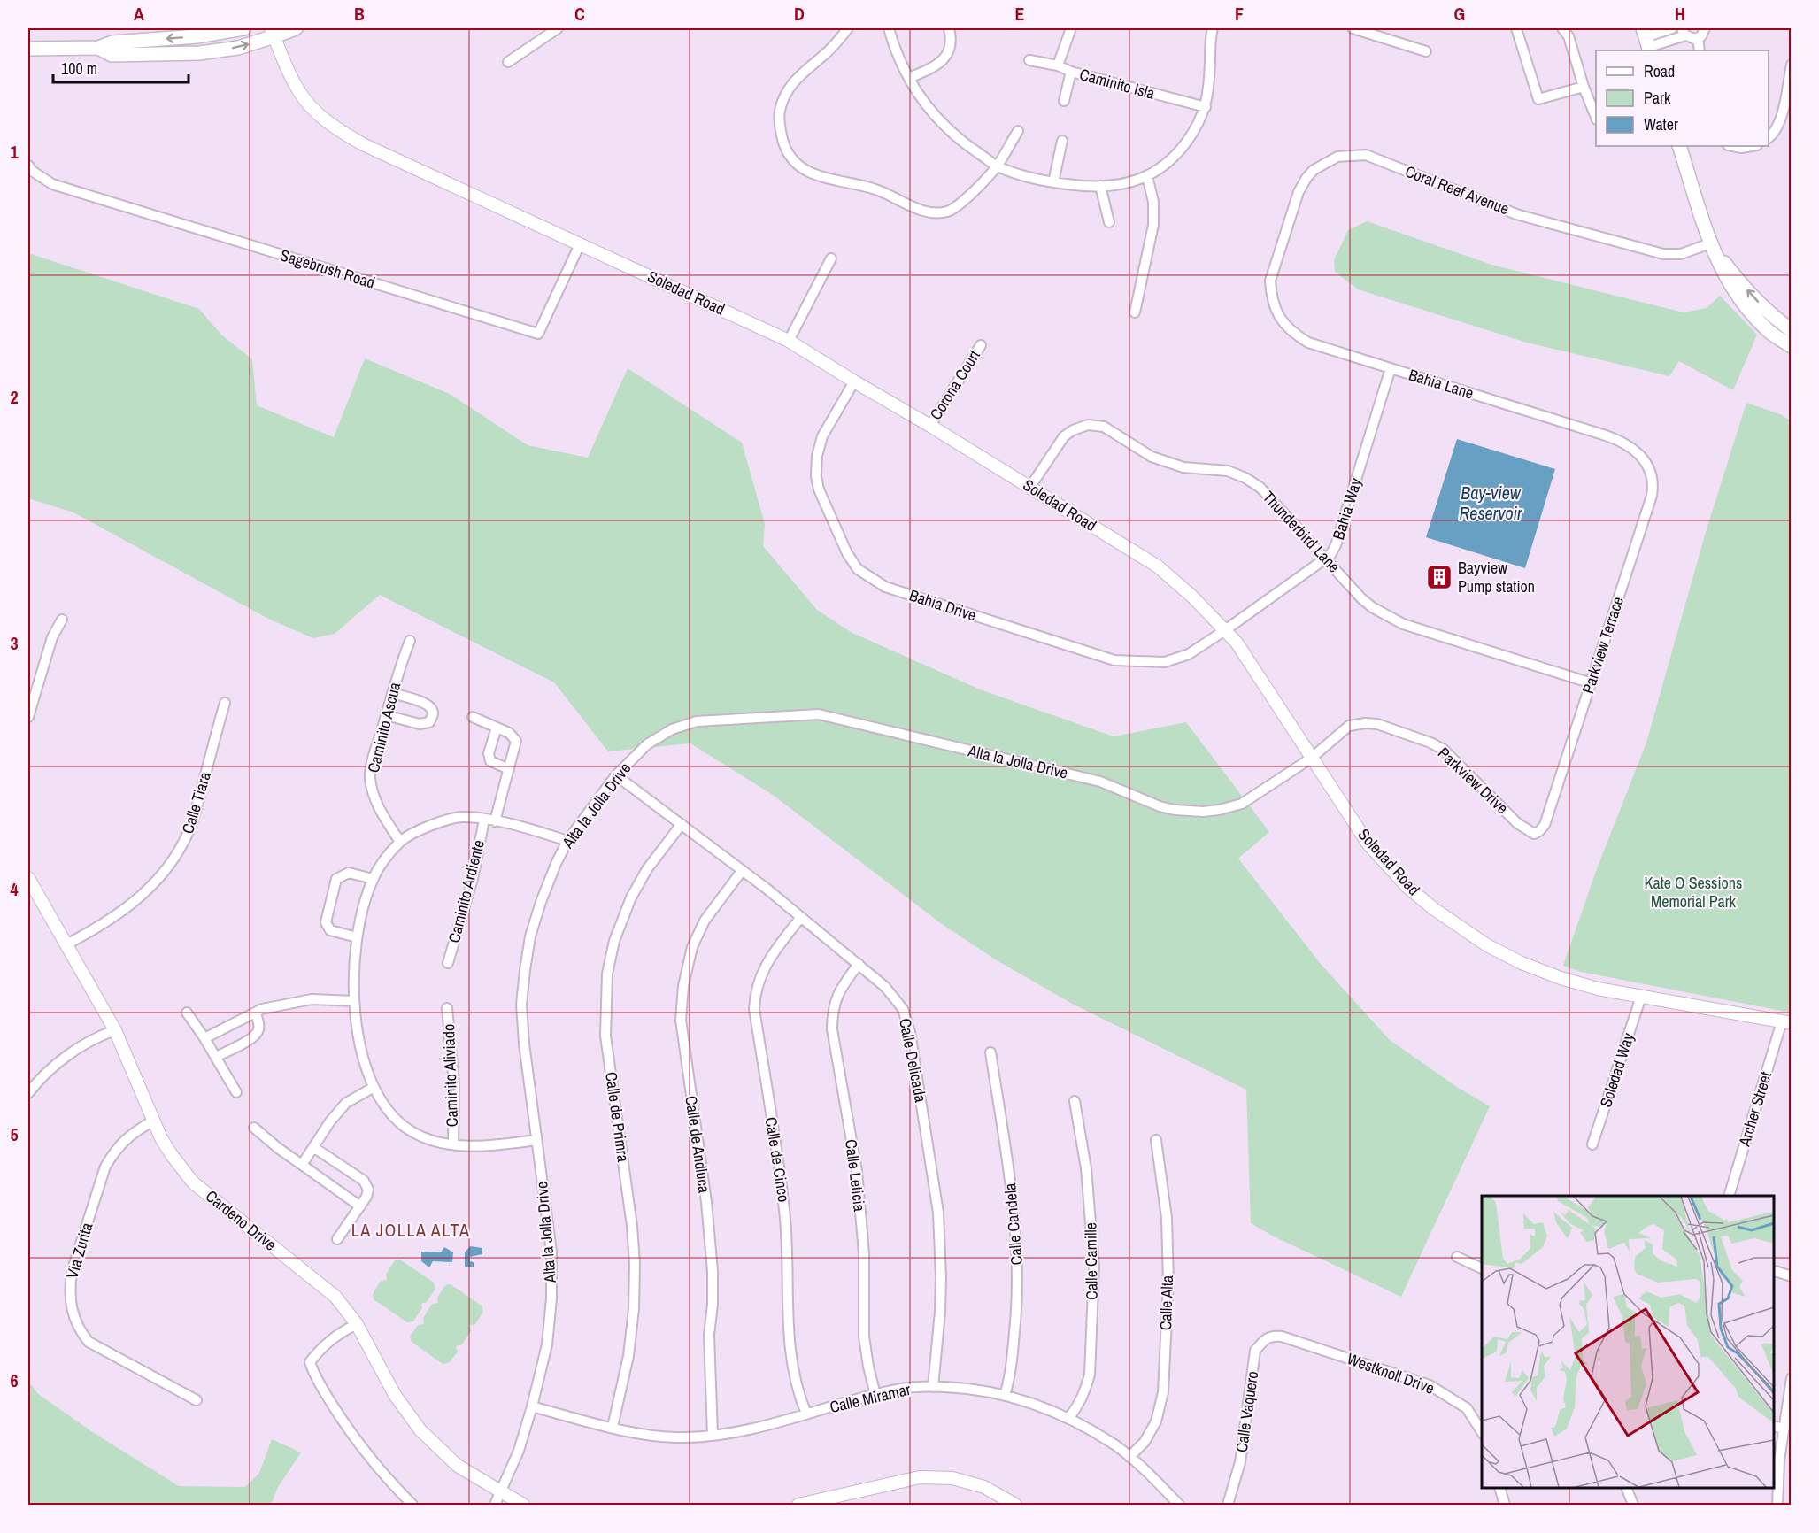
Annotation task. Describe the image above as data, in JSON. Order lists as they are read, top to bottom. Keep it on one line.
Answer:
{"streets":{"street":["Caminito Isla","Coral Reef Avenue","Sagebrush Road","Soledad Road","Bahia Lane","Corona Court","Bahia Way","Thunderbird Lane","Bahia Drive","Parkview Terrace","Caminito Ascua","Alta la Jolla Drive","Parkview Drive","Calle Tiara","Caminito Ardiente","Calle Delicada","Soledad Way","Caminito Aliviado","Archer Street","Calle de Primra","Calle de Andluca","Calle de Cinco","Calle Leticia","Cardeno Drive","Calle Candela","Via Zurita","Calle Camille","Calle Alta","Westknoll Drive","Calle Miramar","Calle Vaquero"]},"crossings":[["Coral Reef Avenue","Bahia Lane"],["Sagebrush Road","Soledad Road"],["Soledad Road","Corona Court"],["Soledad Road","Bahia Way"],["Soledad Road","Thunderbird Lane"],["Soledad Road","Bahia Drive"],["Soledad Road","Alta la Jolla Drive"],["Soledad Road","Parkview Drive"],["Soledad Road","Soledad Way"],["Soledad Road","Archer Street"],["Bahia Lane","Bahia Way"],["Bahia Lane","Parkview Terrace"],["Bahia Way","Thunderbird Lane"],["Bahia Way","Bahia Drive"],["Thunderbird Lane","Parkview Terrace"],["Parkview Terrace","Parkview Drive"],["Alta la Jolla Drive","Parkview Drive"],["Alta la Jolla Drive","Calle Delicada"],["Alta la Jolla Drive","Cardeno Drive"],["Alta la Jolla Drive","Calle Miramar"],["Calle Tiara","Cardeno Drive"],["Calle Delicada","Calle de Primra"],["Calle Delicada","Calle de Andluca"],["Calle Delicada","Calle de Cinco"],["Calle Delicada","Calle Leticia"],["Calle Delicada","Calle Miramar"],["Calle de Primra","Calle Miramar"],["Calle de Andluca","Calle Miramar"],["Calle de Cinco","Calle Miramar"],["Calle Leticia","Calle Miramar"],["Cardeno Drive","Via Zurita"],["Calle Candela","Calle Miramar"],["Calle Camille","Calle Miramar"],["Calle Alta","Calle Miramar"],["Westknoll Drive","Calle Vaquero"]],"districts":["LA JOLLA ALTA"],"water":["Bay-view Reservoir"],"parks":["Kate O Sessions Memorial Park"],"places":{"building":["Bayview Pump station"]},"legend":["Road","Park","Water"],"scale_bar":"100 m","grid":{"columns":["A","B","C","D","E","F","G","H"],"rows":["1","2","3","4","5","6"]}}
